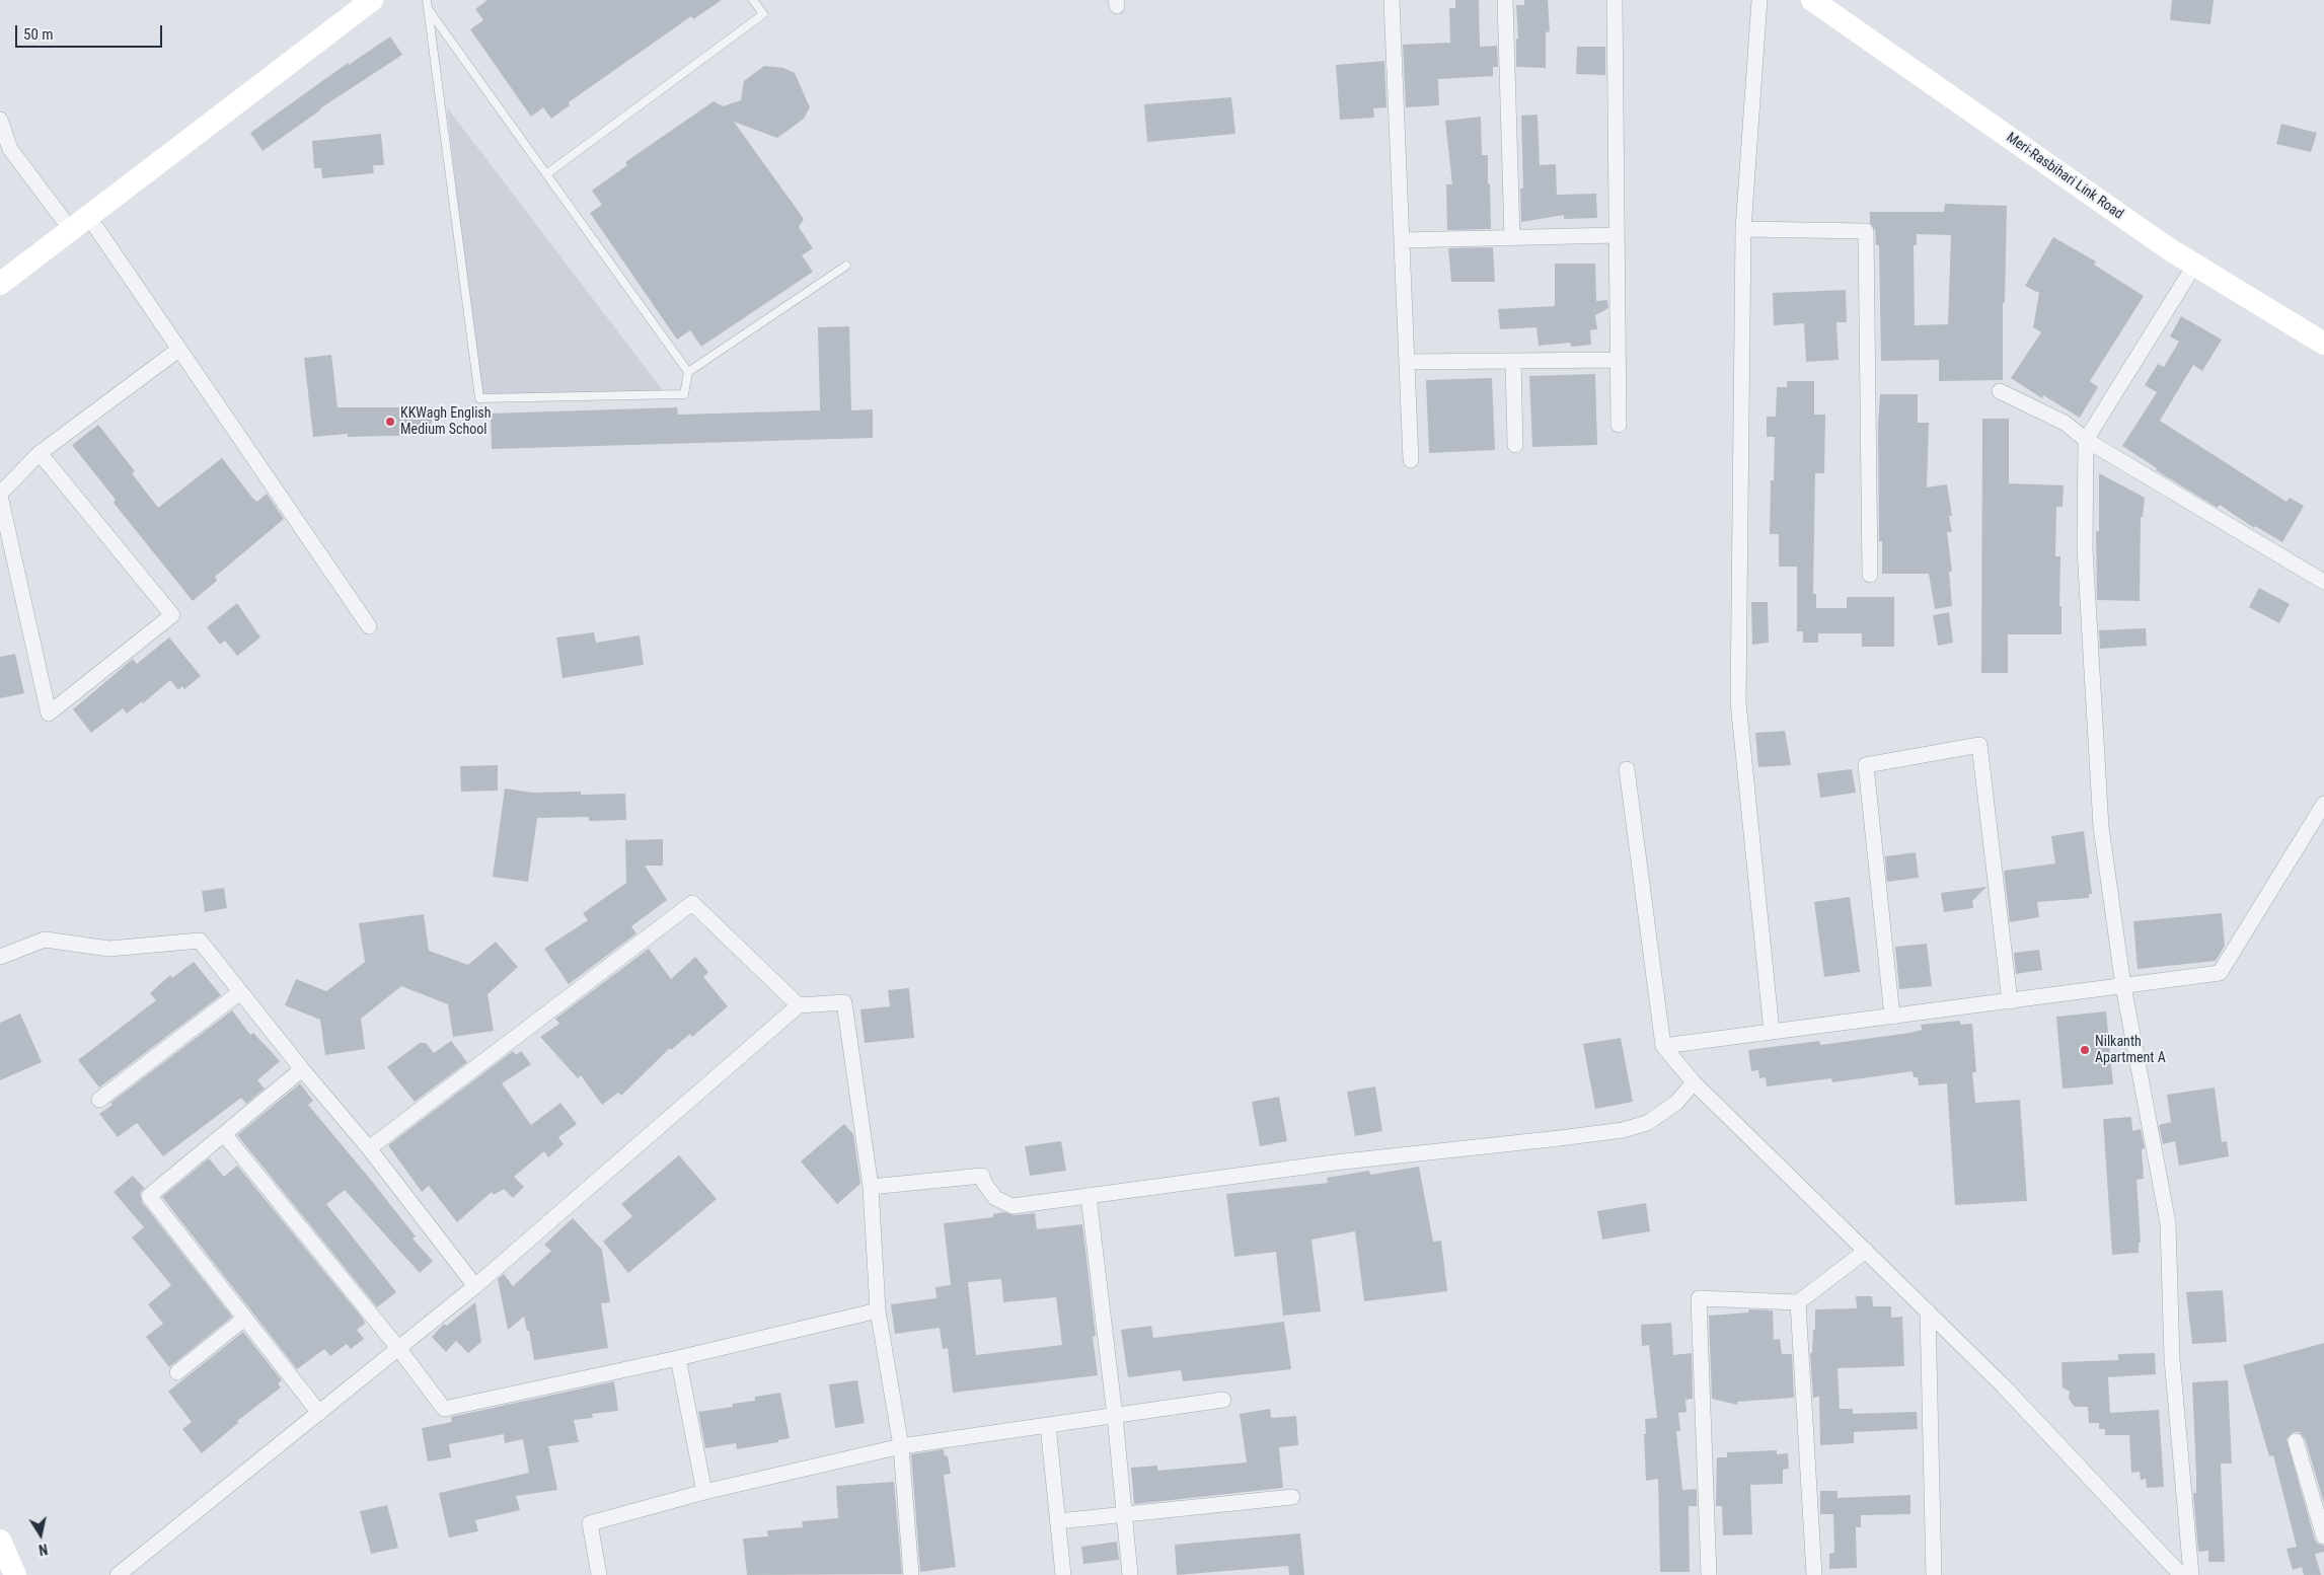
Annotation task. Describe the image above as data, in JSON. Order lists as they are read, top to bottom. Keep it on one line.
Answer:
{"streets":{"main road":["Meri-Rasbihari Link Road"]},"places":["KKWagh English Medium School","Nilkanth Apartment A"],"scale_bar":"50 m","north":"bottom"}
